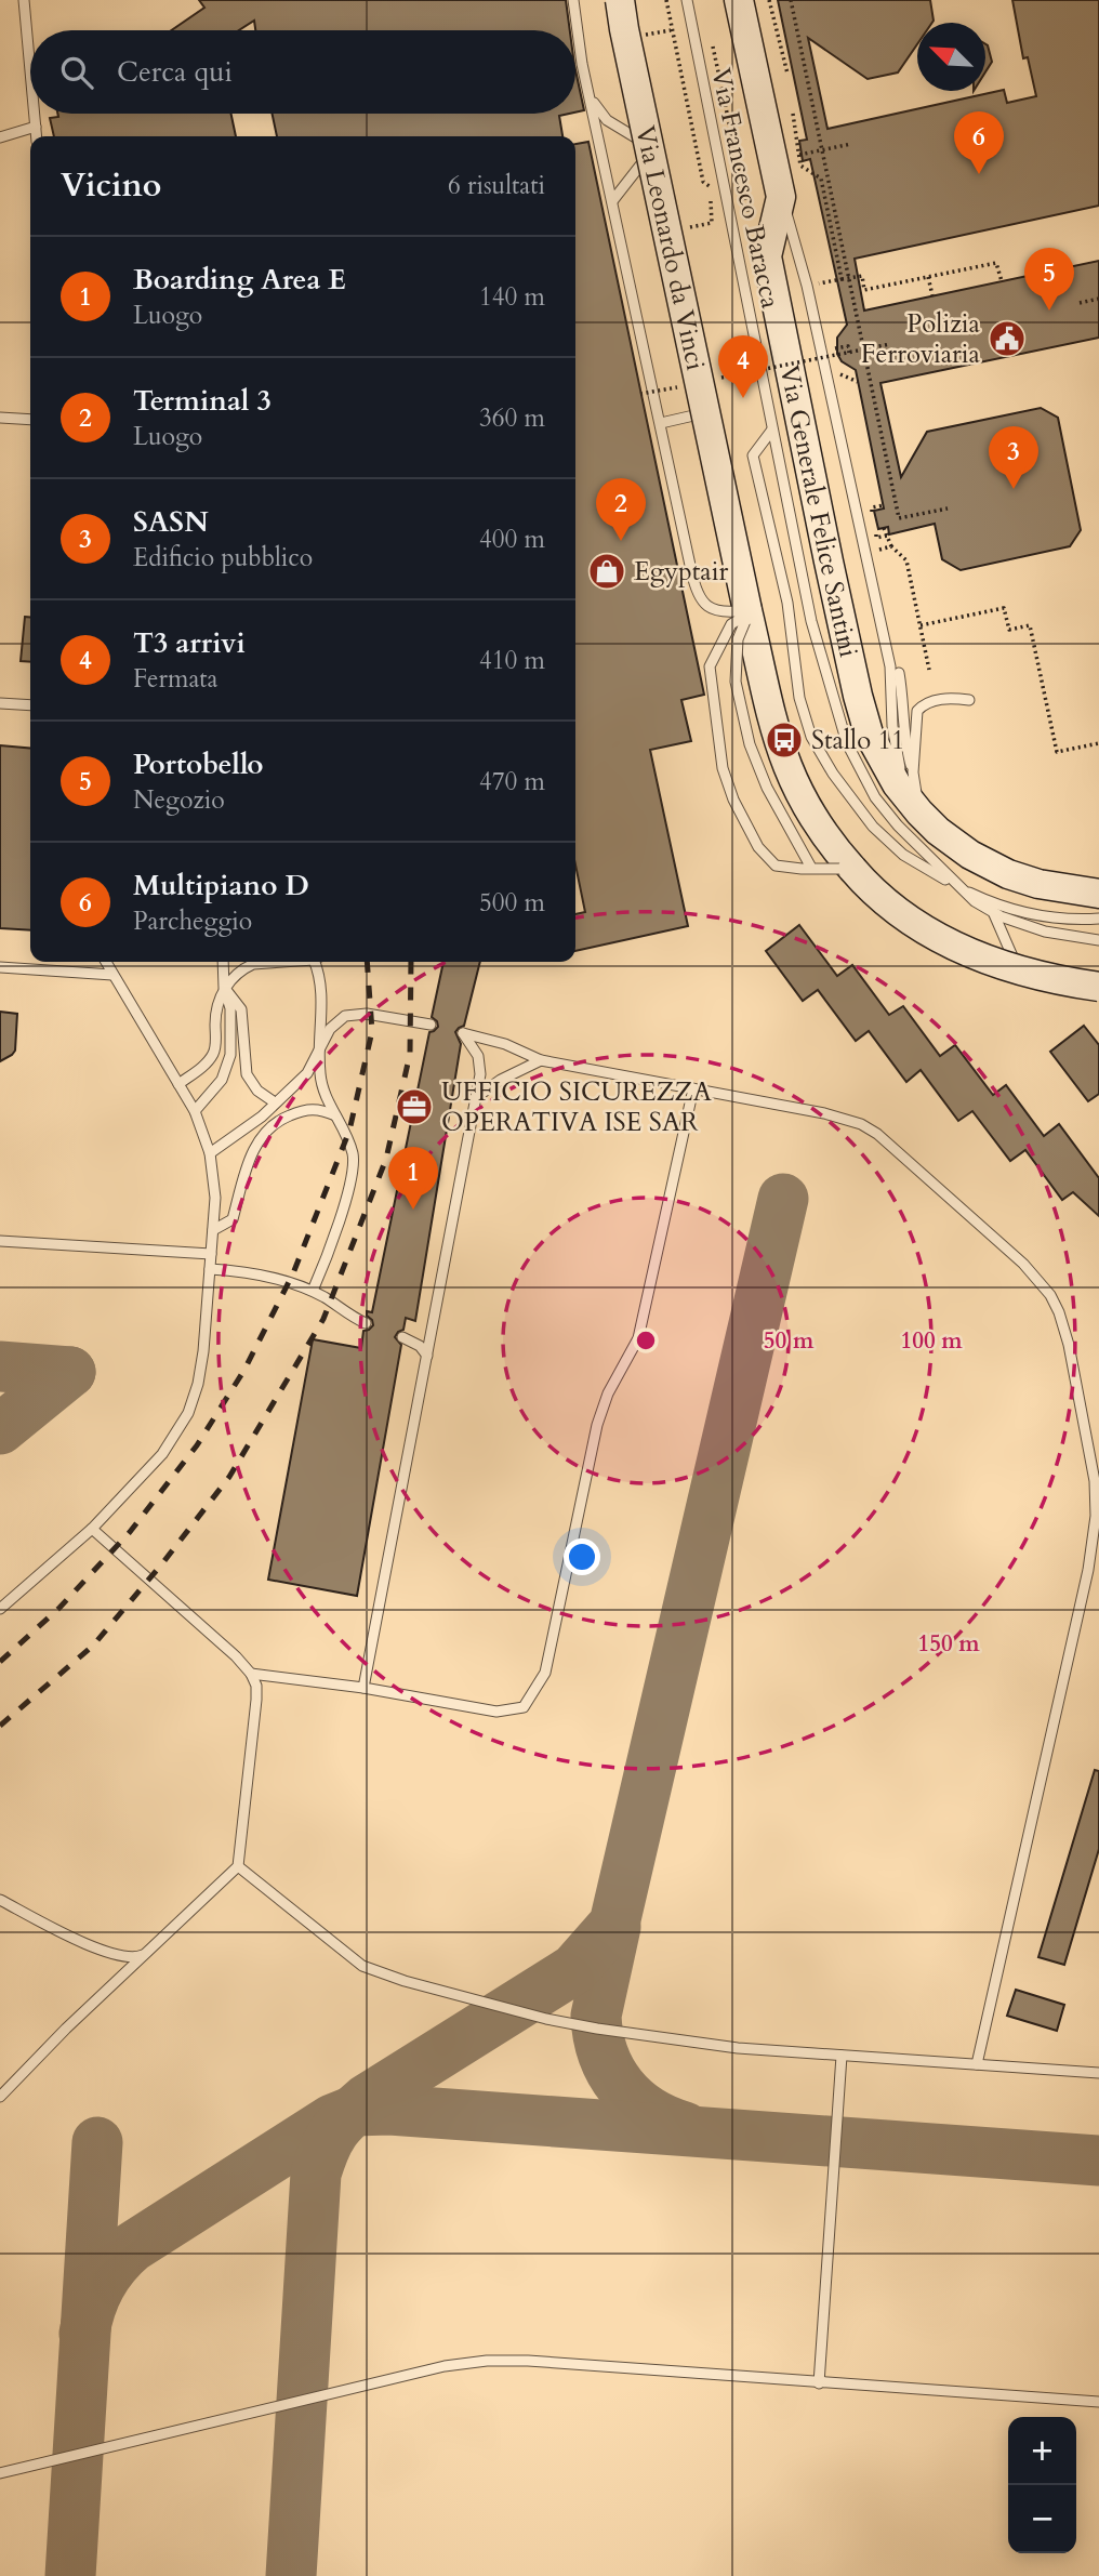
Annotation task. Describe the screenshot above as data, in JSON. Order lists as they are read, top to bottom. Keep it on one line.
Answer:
{"streets":{"main road":["Via Leonardo da Vinci","Via Generale Felice Santini"],"lane":["Via Francesco Baracca"]},"places":{"public building":["Polizia Ferroviaria"],"shop":["Egyptair"],"bus stop":["Stallo 11"],"office":["UFFICIO SICUREZZA OPERATIVA ISE SAR"]},"north":"top left","page":{"search":"Cerca qui","pins":["6","5","4","3","2","1"],"heading":["Vicino","6 risultati"],"list":[{"mark":"1","name":"Boarding Area E","note":"Luogo","value":"140 m"},{"mark":"2","name":"Terminal 3","note":"Luogo","value":"360 m"},{"mark":"3","name":"SASN","note":"Edificio pubblico","value":"400 m"},{"mark":"4","name":"T3 arrivi","note":"Fermata","value":"410 m"},{"mark":"5","name":"Portobello","note":"Negozio","value":"470 m"},{"mark":"6","name":"Multipiano D","note":"Parcheggio","value":"500 m"}],"map_buttons":["+","−"]},"rings":["50 m","100 m","150 m"]}
